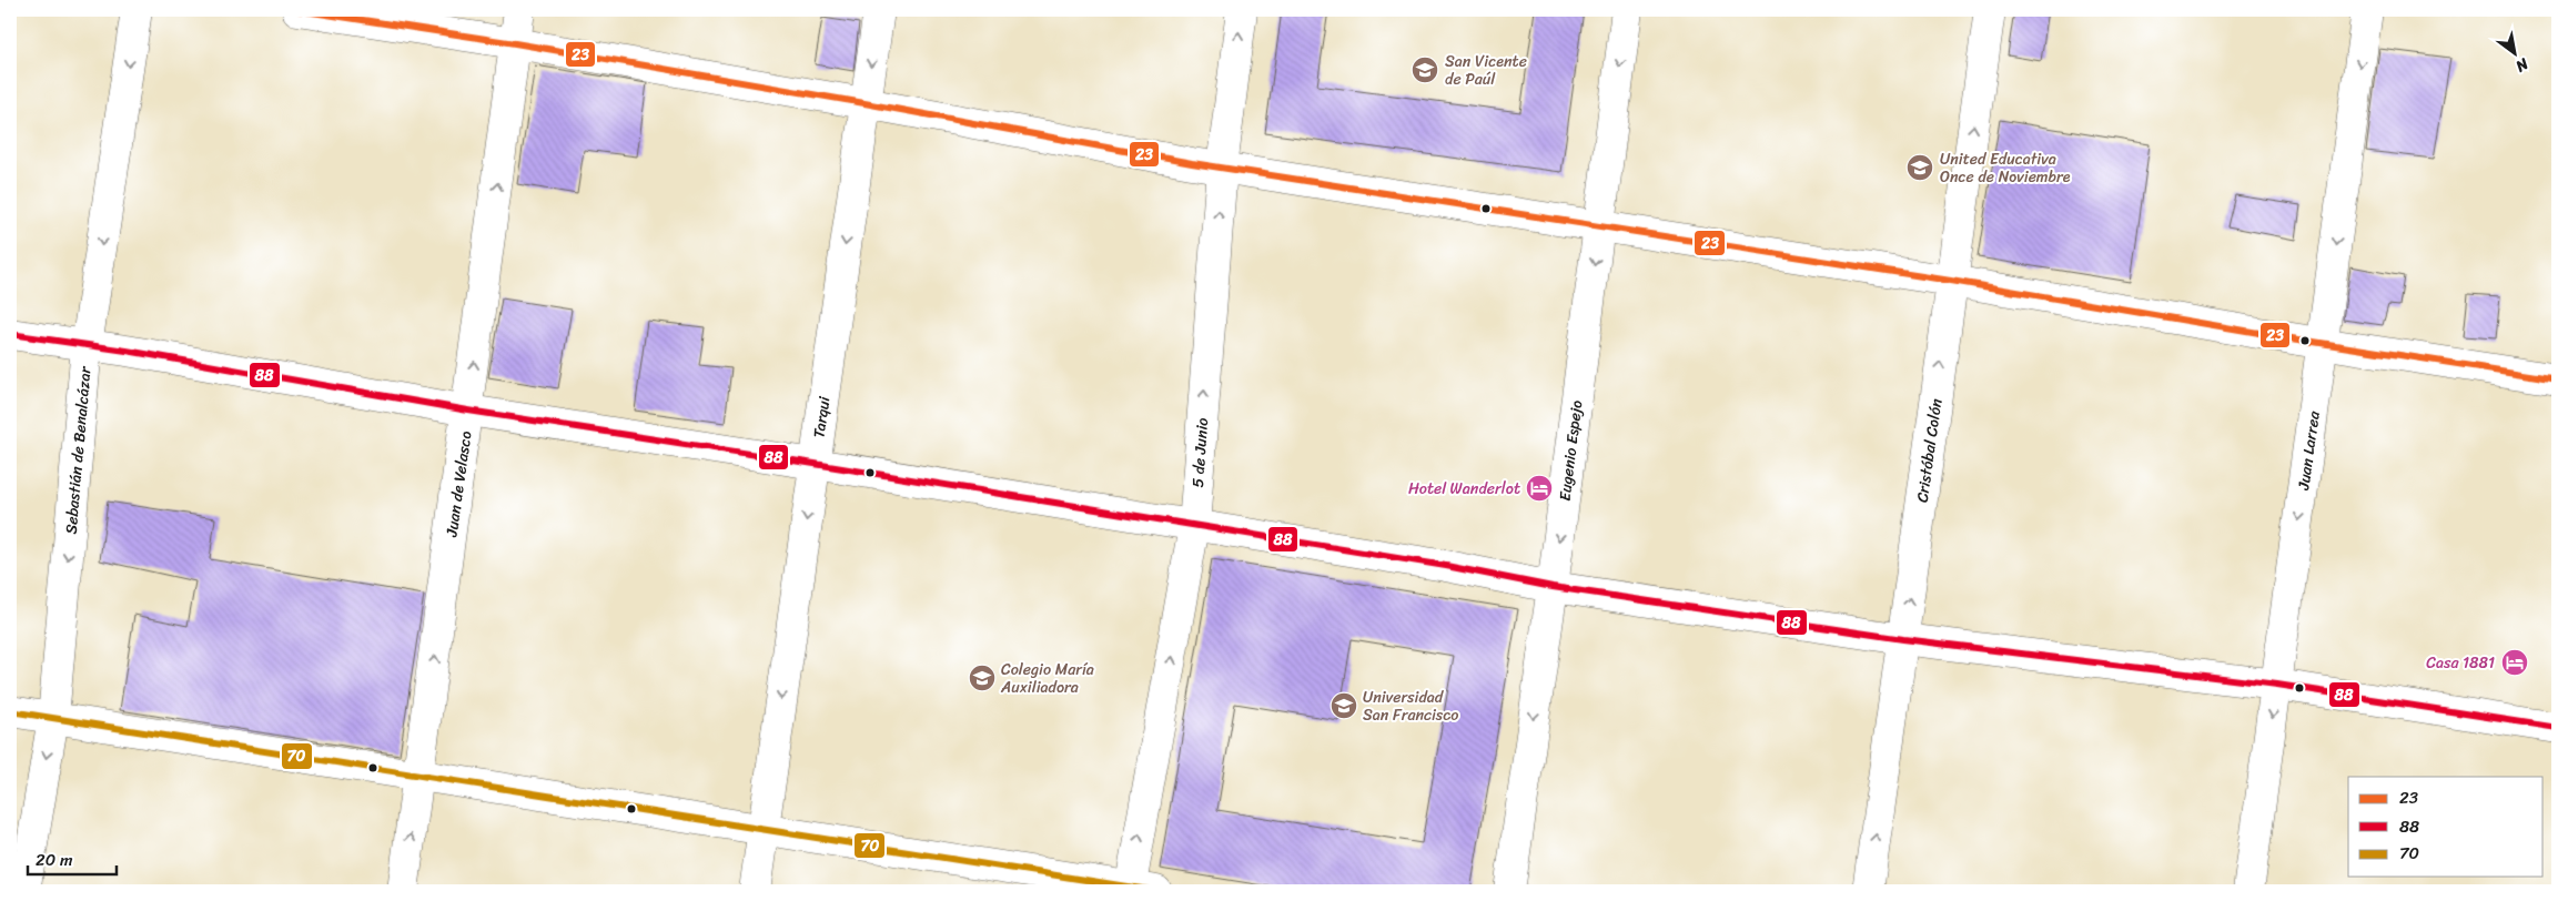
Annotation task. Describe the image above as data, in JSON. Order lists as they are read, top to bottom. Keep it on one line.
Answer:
{"streets":{"street":["Tarqui","Sebastián de Benalcázar","Eugenio Espejo","Cristóbal Colón","Juan Larrea","5 de Junio","Juan de Velasco"]},"one_way":["Tarqui","Sebastián de Benalcázar","Eugenio Espejo","Cristóbal Colón","Juan Larrea","5 de Junio","Juan de Velasco"],"places":{"school or university":["San Vicente de Paúl","United Educativa Once de Noviembre","Colegio María Auxiliadora","Universidad San Francisco"],"hotel":["Hotel Wanderlot","Casa 1881"]},"lines":["transit line 23","transit line 88","transit line 70"],"legend":["23","88","70"],"scale_bar":"20 m","north":"bottom right"}
